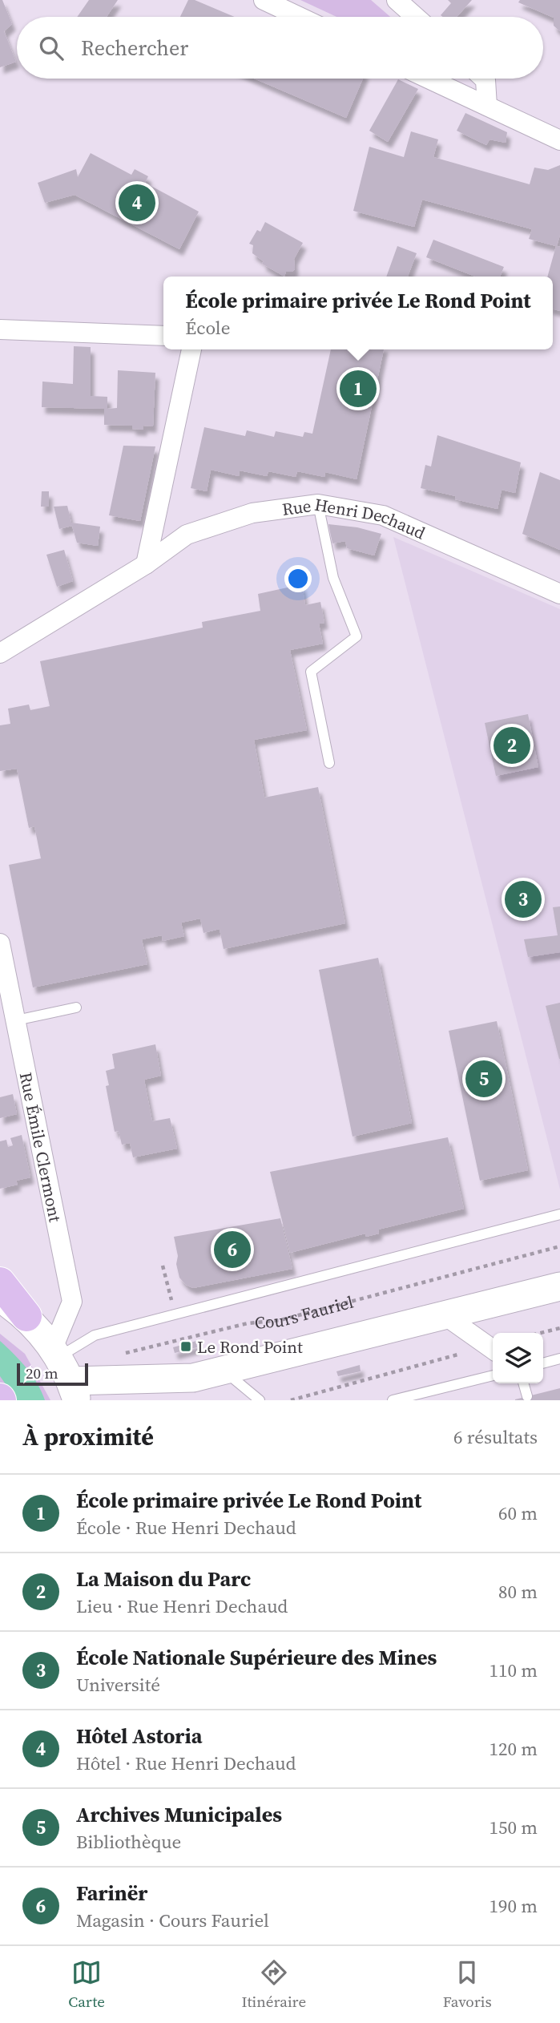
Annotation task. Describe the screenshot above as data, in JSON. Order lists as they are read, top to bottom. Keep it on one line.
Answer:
{"streets":{"street":["Rue Henri Dechaud","Rue Émile Clermont"],"lane":["Cours Fauriel"]},"crossings":[["Rue Émile Clermont","Cours Fauriel"]],"places":{"transit":["Le Rond Point"]},"scale_bar":"20 m","page":{"search":"Rechercher","pins":["4","1","2","3","5","6"],"popup":["École primaire privée Le Rond Point","École"],"scale":"20 m","heading":["À proximité","6 résultats"],"list":[{"mark":"1","name":"École primaire privée Le Rond Point","note":"École · Rue Henri Dechaud","value":"60 m"},{"mark":"2","name":"La Maison du Parc","note":"Lieu · Rue Henri Dechaud","value":"80 m"},{"mark":"3","name":"École Nationale Supérieure des Mines","note":"Université","value":"110 m"},{"mark":"4","name":"Hôtel Astoria","note":"Hôtel · Rue Henri Dechaud","value":"120 m"},{"mark":"5","name":"Archives Municipales","note":"Bibliothèque","value":"150 m"},{"mark":"6","name":"Farinër","note":"Magasin · Cours Fauriel","value":"190 m"}],"nav":["Carte","Itinéraire","Favoris"]}}
